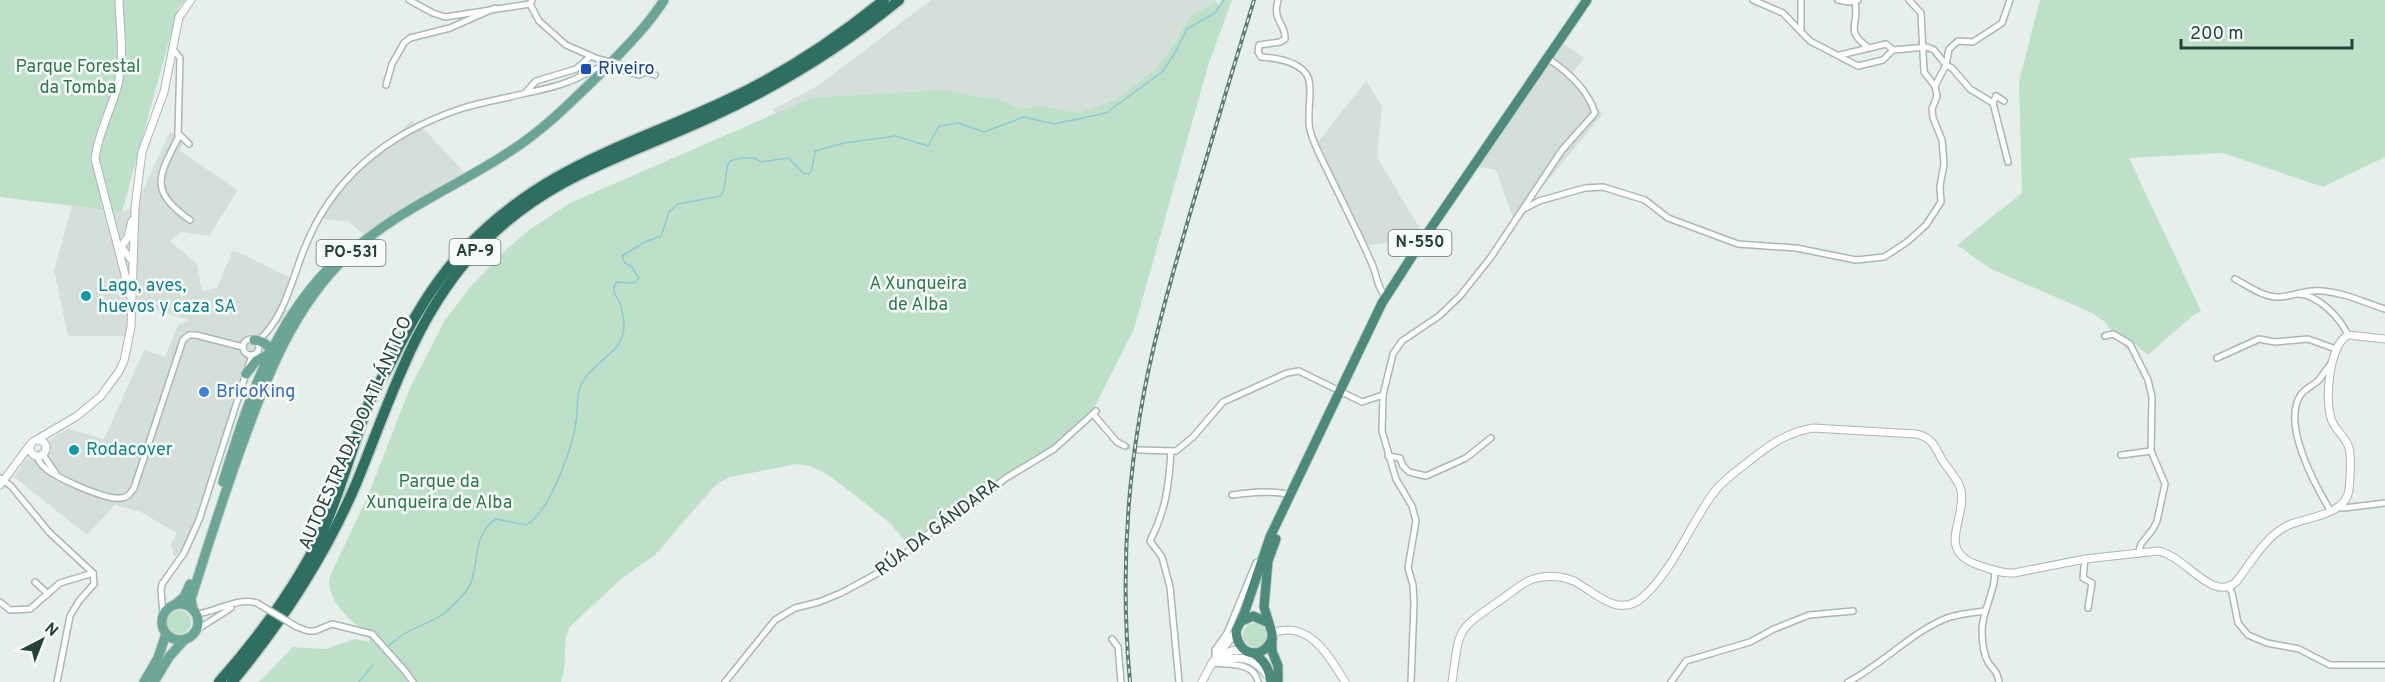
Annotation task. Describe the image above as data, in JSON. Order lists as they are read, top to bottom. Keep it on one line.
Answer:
{"streets":{"highway":["N-550","AP-9","AUTOESTRADA DO ATLÁNTICO"],"main road":["PO-531"],"street":["RÚA DA GÁNDARA"]},"parks":["Parque Forestal da Tomba","A Xunqueira de Alba","Parque da Xunqueira de Alba"],"places":{"transit":["Riveiro"],"other":["Lago, aves, huevos y caza SA","BricoKing","Rodacover"]},"scale_bar":"200 m","north":"top right"}
